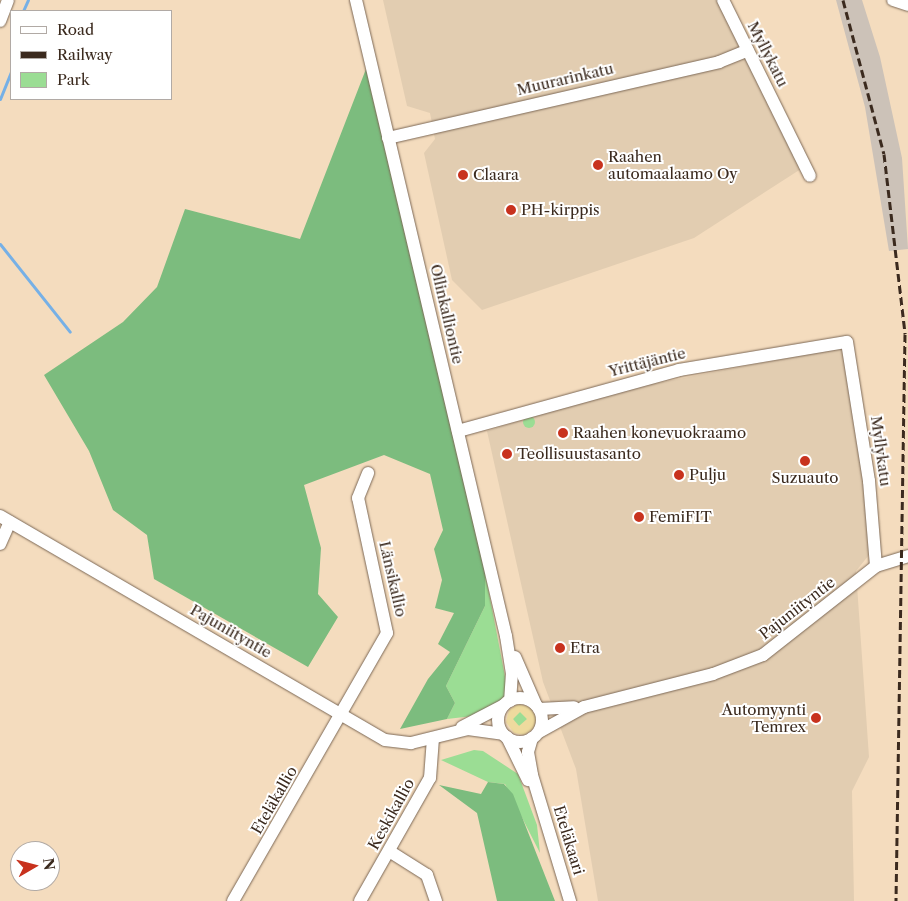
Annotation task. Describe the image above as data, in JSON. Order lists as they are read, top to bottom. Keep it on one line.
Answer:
{"streets":{"street":["Myllykatu","Muurarinkatu","Ollinkalliontie","Yrittäjäntie","Länsikallio","Pajuniityntie","Eteläkallio","Keskikallio","Eteläkaari"]},"crossings":[["Myllykatu","Muurarinkatu"],["Myllykatu","Yrittäjäntie"],["Myllykatu","Pajuniityntie"],["Muurarinkatu","Ollinkalliontie"],["Ollinkalliontie","Yrittäjäntie"],["Ollinkalliontie","Pajuniityntie"],["Ollinkalliontie","Eteläkaari"],["Länsikallio","Pajuniityntie"],["Länsikallio","Eteläkallio"],["Pajuniityntie","Eteläkallio"],["Pajuniityntie","Keskikallio"],["Pajuniityntie","Eteläkaari"]],"places":["Raahen automaalaamo Oy","Claara","PH-kirppis","Raahen konevuokraamo","Teollisuustasanto","Suzuauto","Pulju","FemiFIT","Etra","Automyynti Temrex"],"legend":["Road","Railway","Park"],"north":"right"}
